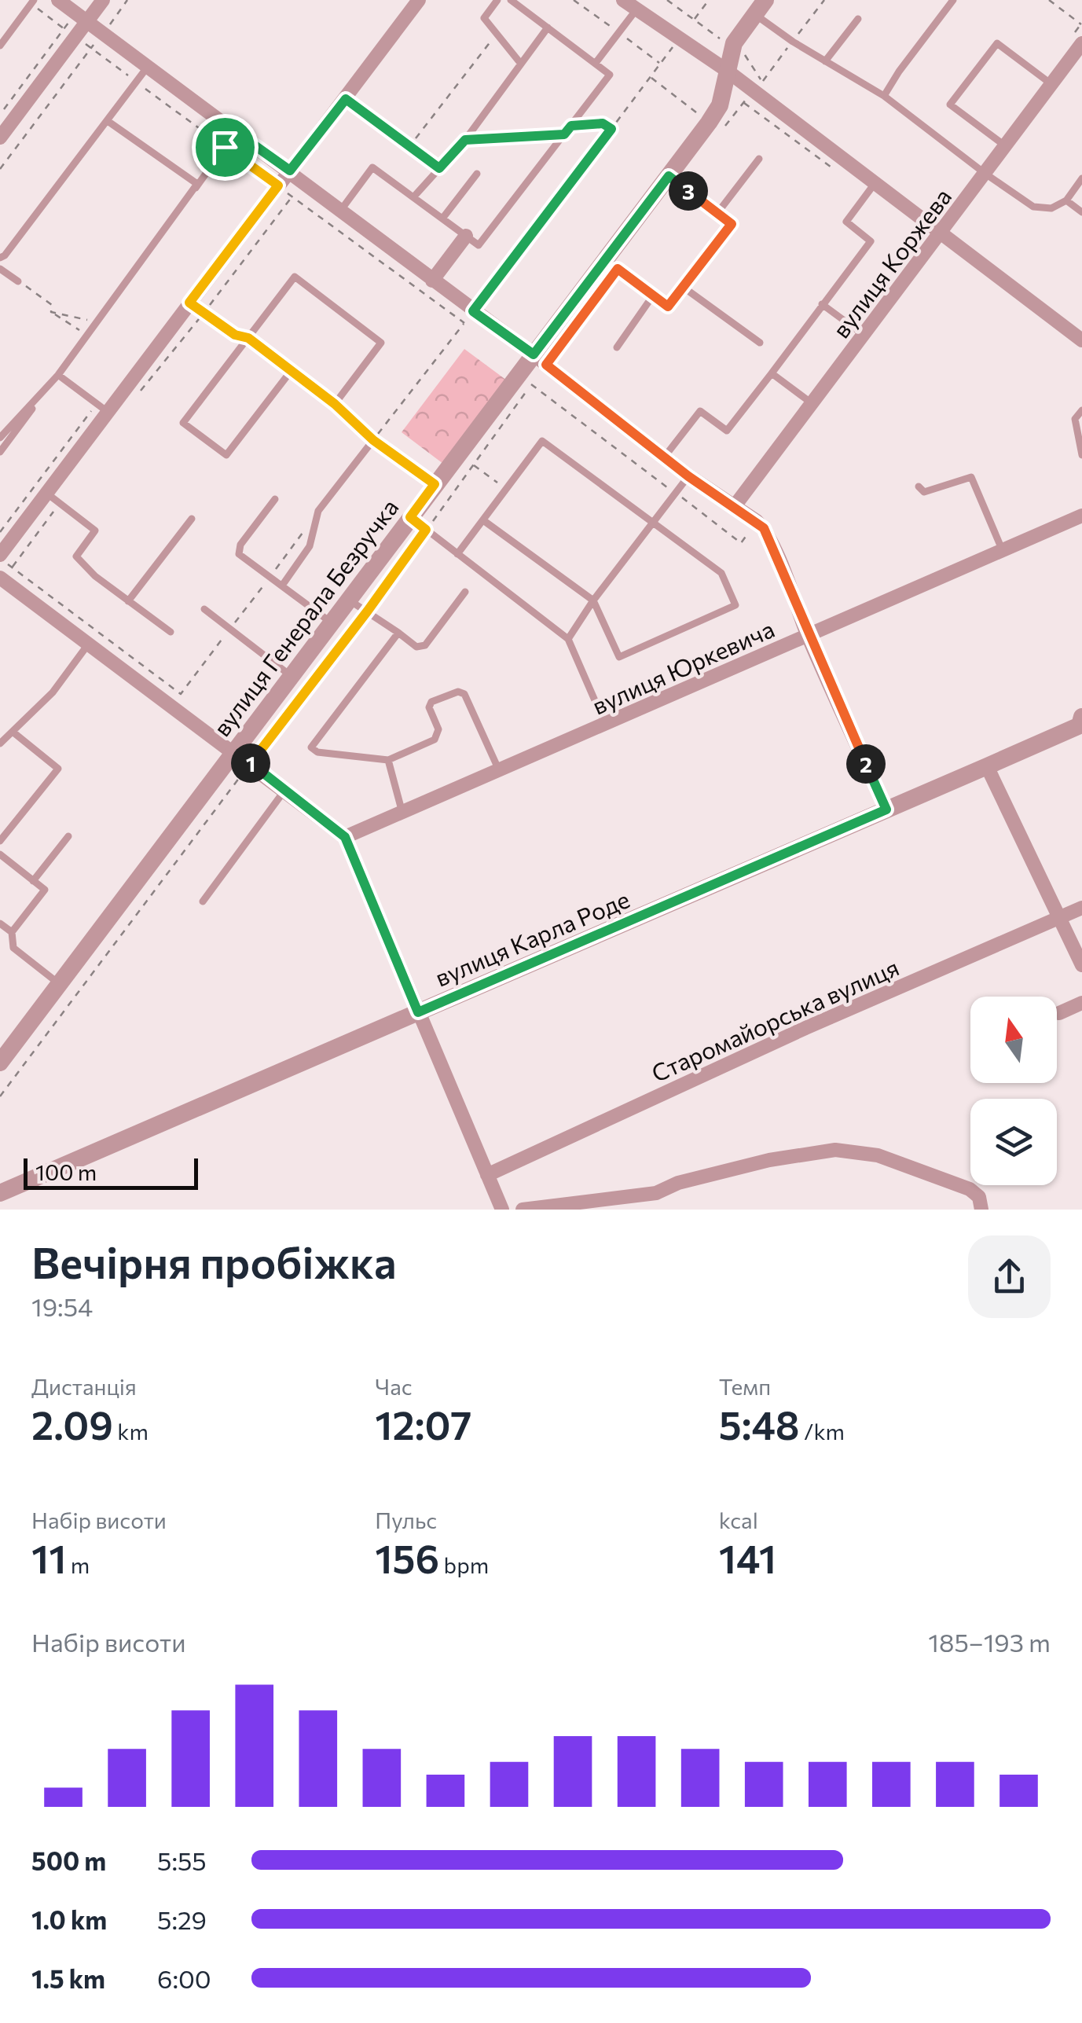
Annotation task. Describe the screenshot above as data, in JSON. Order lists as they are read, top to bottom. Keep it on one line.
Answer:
{"streets":{"street":["вулиця Коржева","вулиця Генерала Безручка","вулиця Юркевича","вулиця Карла Роде","Старомайорська вулиця"]},"scale_bar":"100 m","north":"top","page":{"pins":["3","1","2"],"scale":"100 m","heading":["Вечірня пробіжка","19:54"],"stats":[["Дистанція","2.09 km"],["Час","12:07"],["Темп","5:48 /km"],["Набір висоти","11 m"],["Пульс","156 bpm"],["kcal","141"]],"chart":["Набір висоти","185–193 m"],"list":[{"name":"500 m","note":"5:55"},{"name":"1.0 km","note":"5:29"},{"name":"1.5 km","note":"6:00"}]}}
